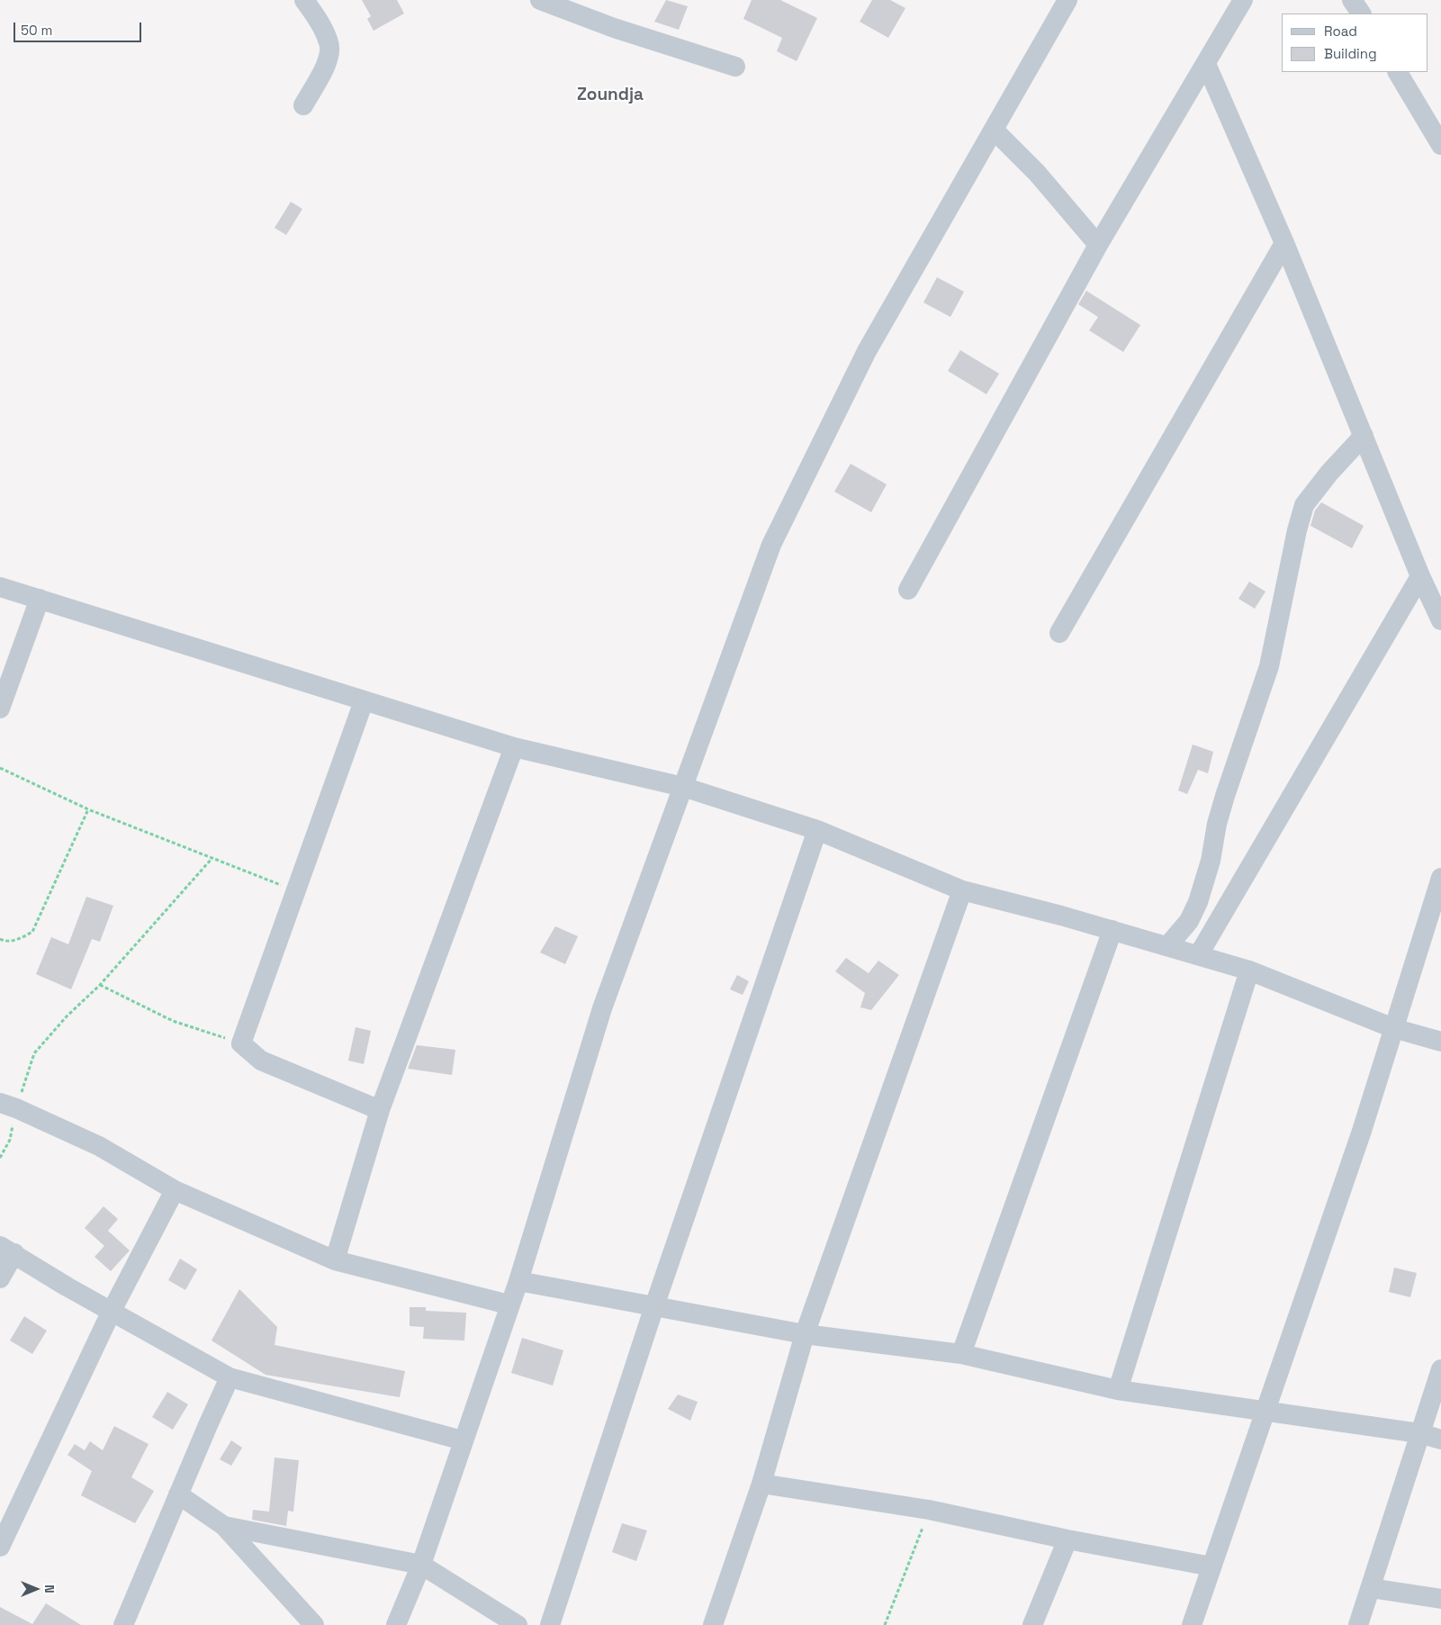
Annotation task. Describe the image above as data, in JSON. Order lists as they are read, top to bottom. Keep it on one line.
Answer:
{"districts":["Zoundja"],"legend":["Road","Building"],"scale_bar":"50 m","north":"right"}
